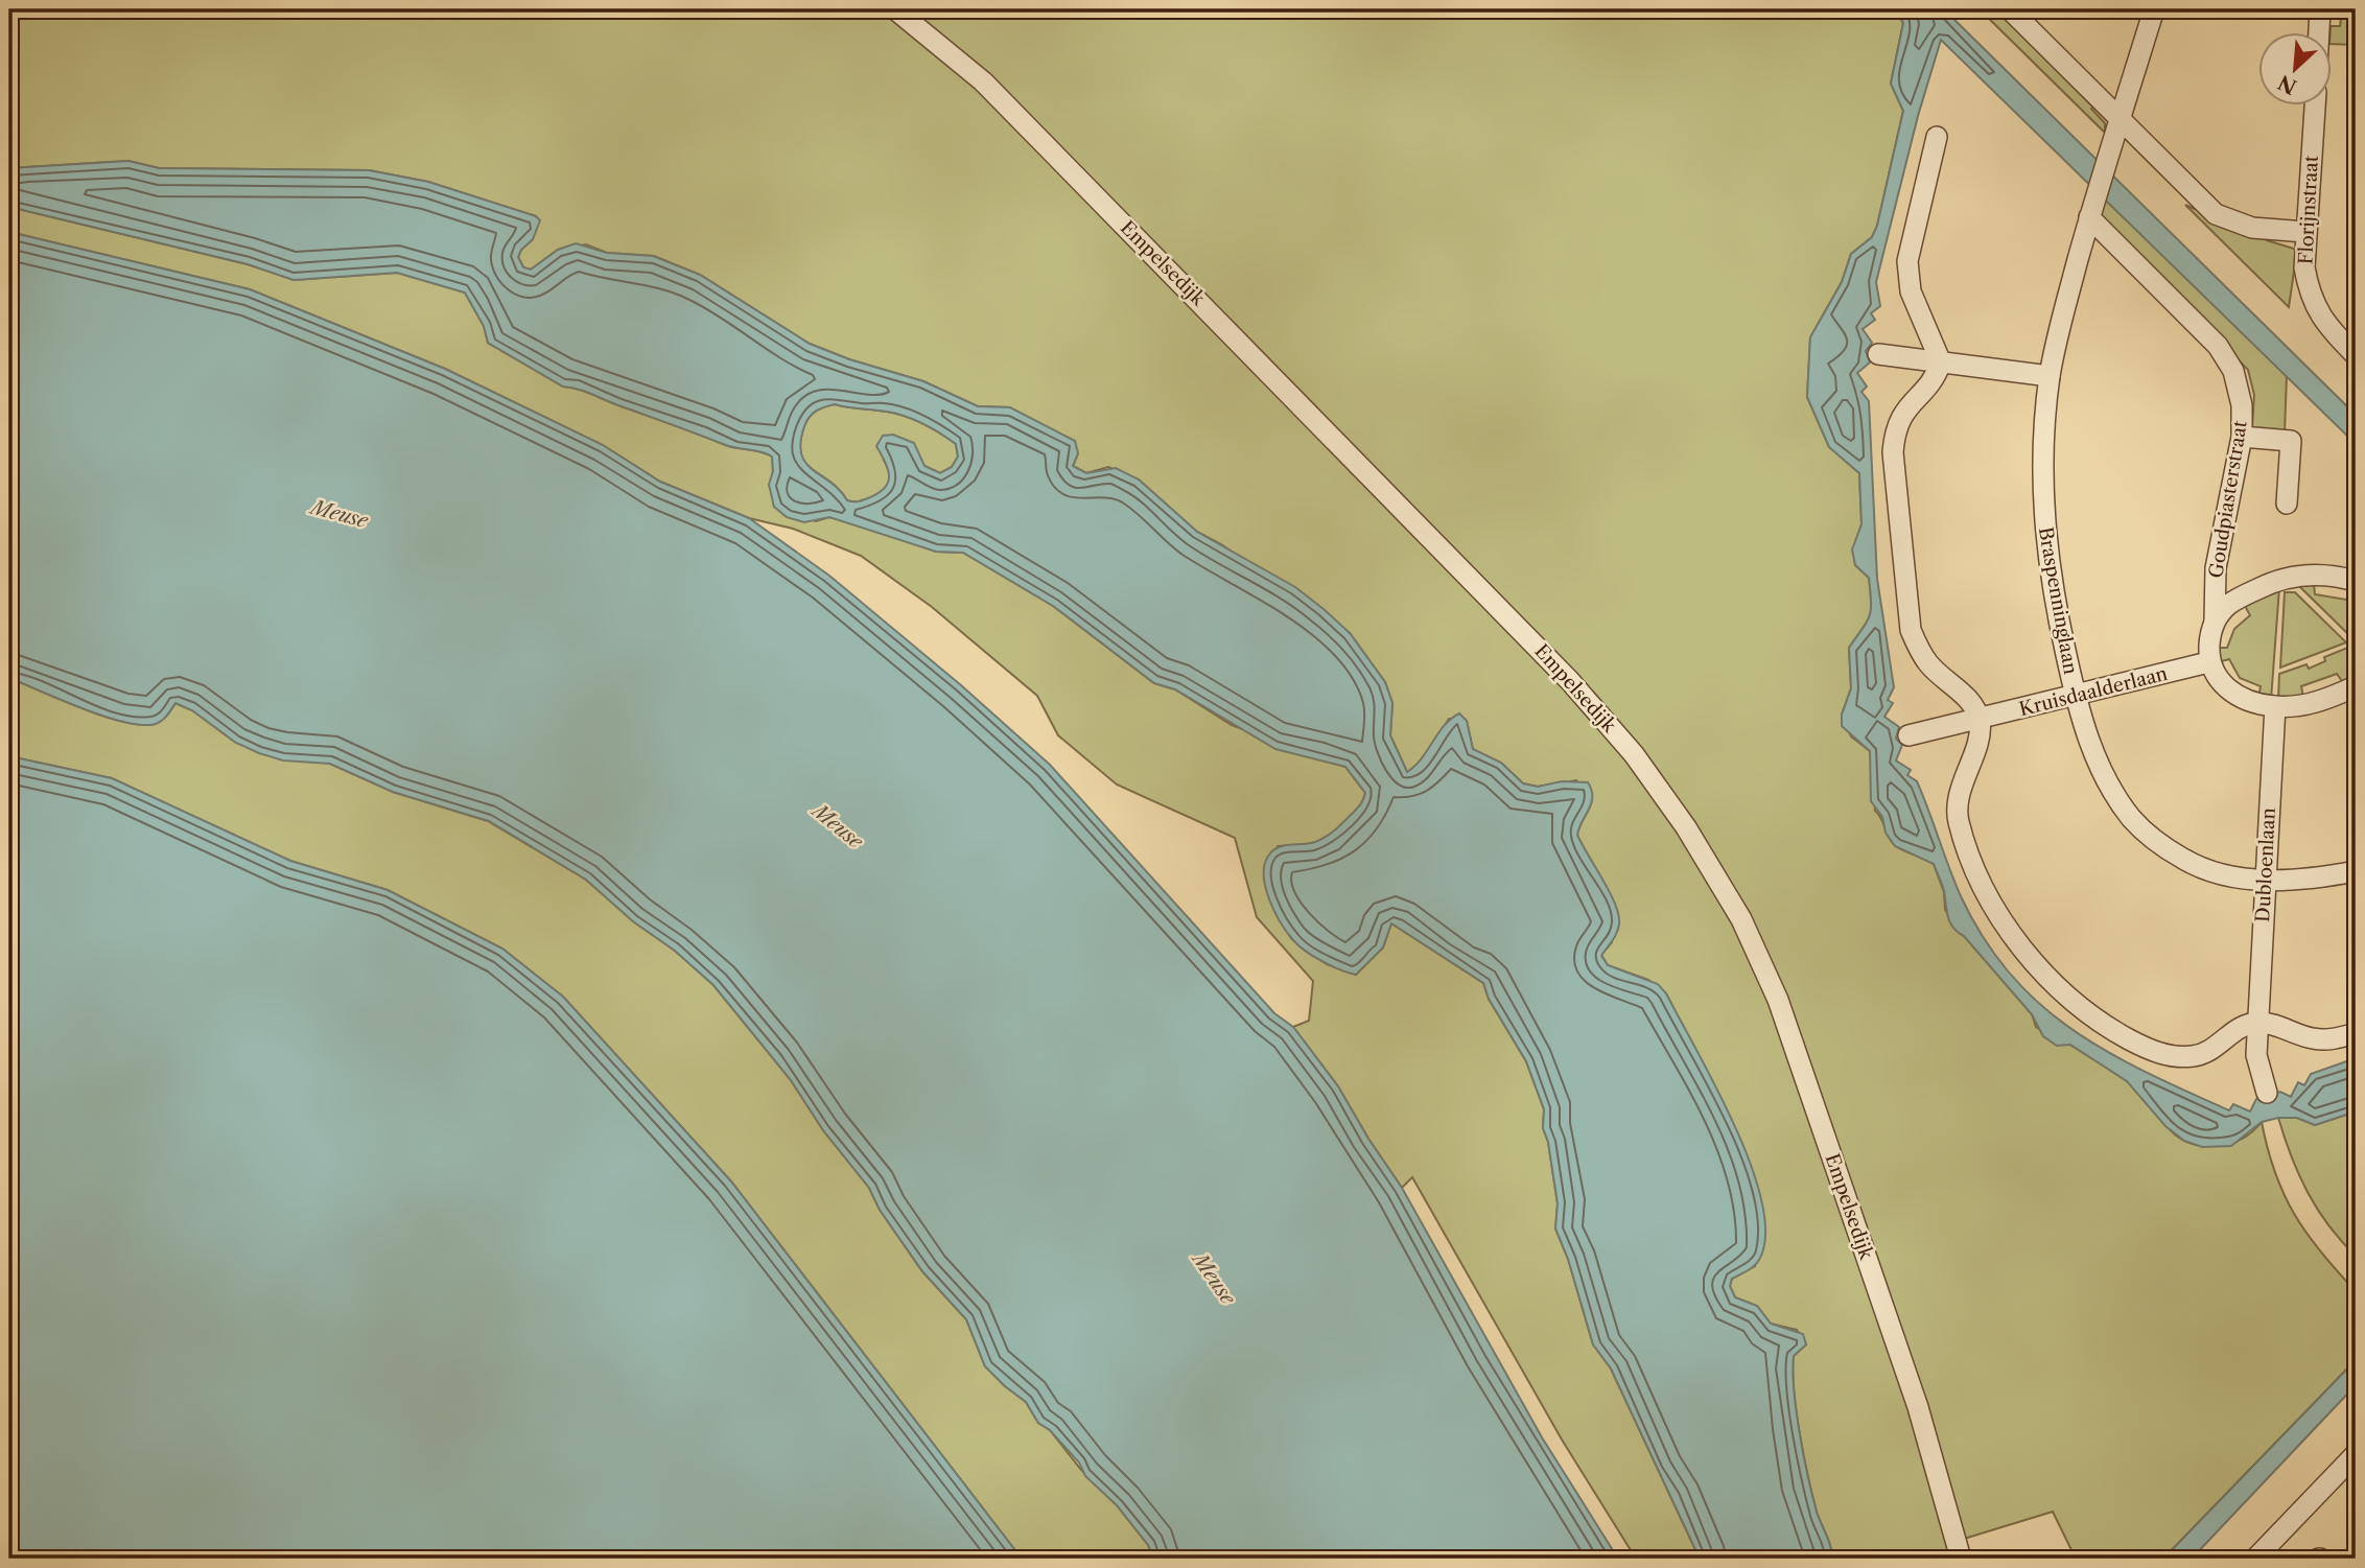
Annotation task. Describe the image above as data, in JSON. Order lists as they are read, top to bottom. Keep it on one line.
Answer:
{"streets":{"street":["Florijnstraat","Empelsedijk","Goudpiasterstraat","Braspenninglaan","Kruisdaalderlaan","Dubloenlaan"]},"crossings":[["Goudpiasterstraat","Braspenninglaan"],["Goudpiasterstraat","Kruisdaalderlaan"],["Braspenninglaan","Kruisdaalderlaan"],["Braspenninglaan","Dubloenlaan"]],"water":["Meuse"],"north":"bottom left"}
